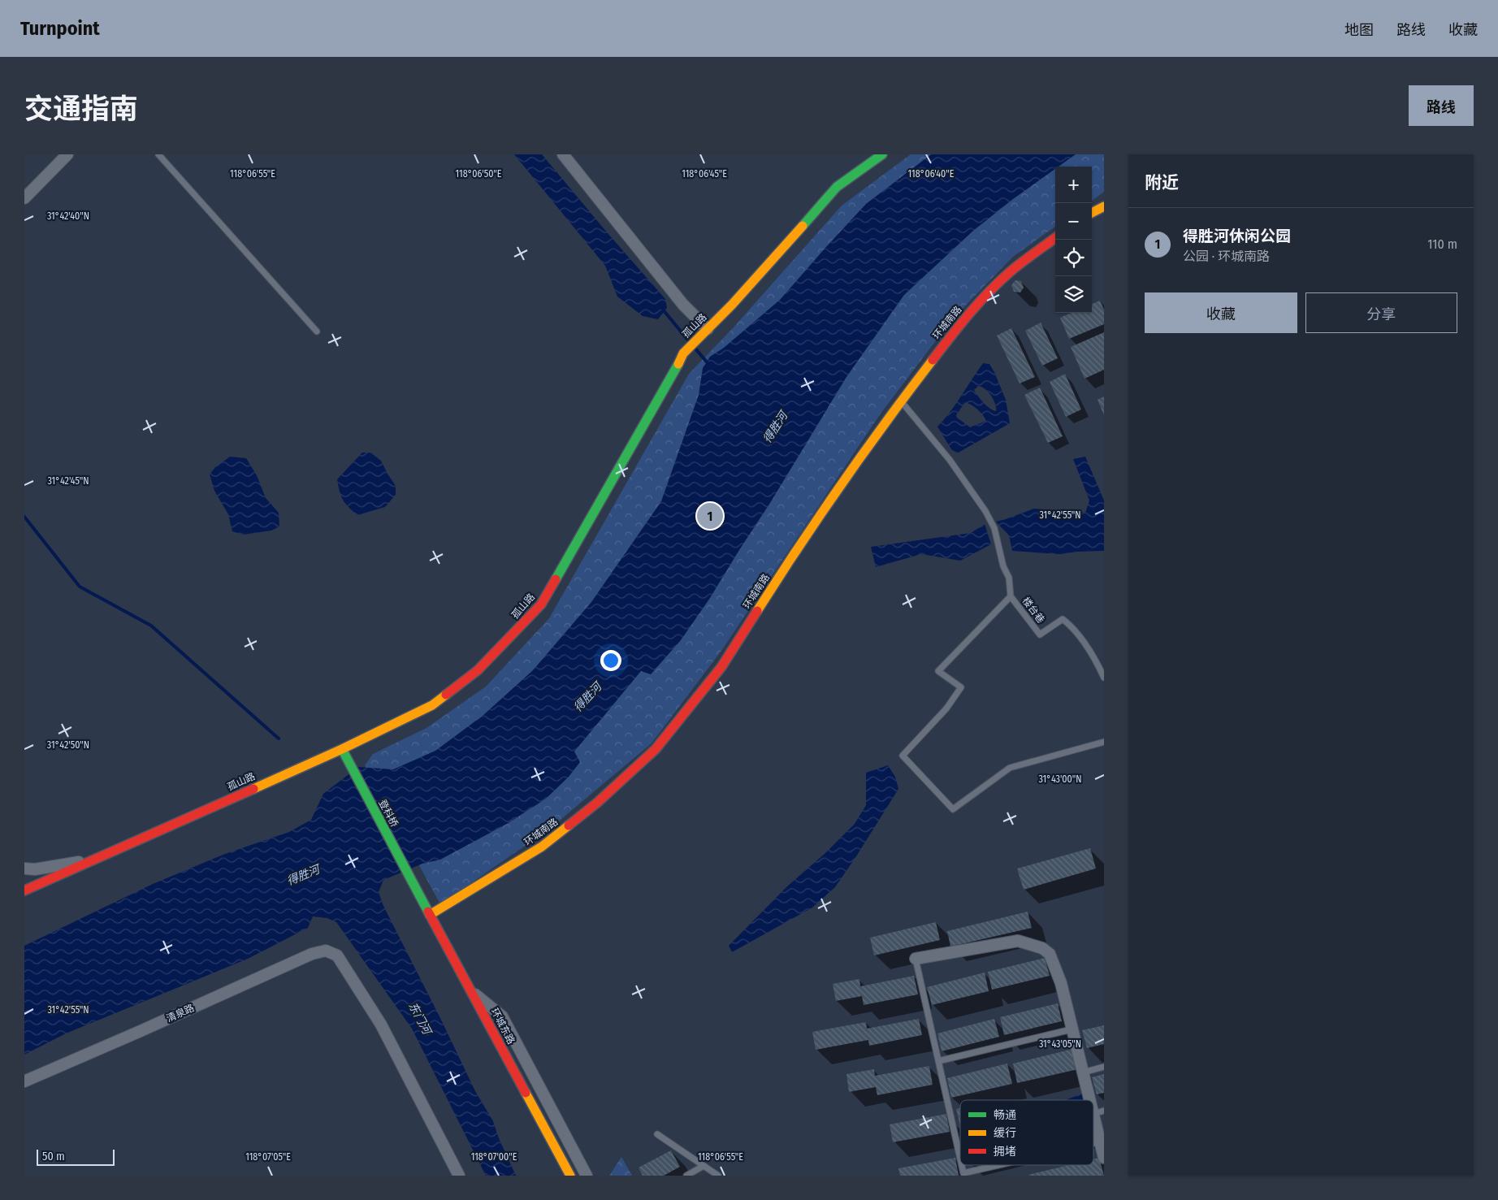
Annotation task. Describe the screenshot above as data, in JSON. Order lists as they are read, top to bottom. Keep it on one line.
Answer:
{"streets":{"main road":["环城南路","孤山路","登科桥","环城东路"],"street":["清泉路"],"lane":["楼台巷"]},"crossings":[["环城南路","环城东路"],["孤山路","登科桥"],["登科桥","环城东路"]],"water":["得胜河","东门河"],"legend":["畅通","缓行","拥堵"],"scale_bar":"50 m","page":{"header":"Turnpoint","nav":["地图","路线","收藏"],"title":"交通指南","buttons":["路线",["收藏","分享"]],"heading":"附近","map_buttons":["+","−"],"list":[{"mark":"1","name":"得胜河休闲公园","note":"公园 · 环城南路","value":"110 m"}],"pins":"1","scale":"50 m"},"coordinates":["118°06'55\"E","118°06'50\"E","118°06'45\"E","118°06'40\"E","31°42'40\"N","31°42'45\"N","31°42'55\"N","31°42'50\"N","31°43'00\"N","31°43'05\"N","118°07'00\"E","118°07'05\"E"]}
